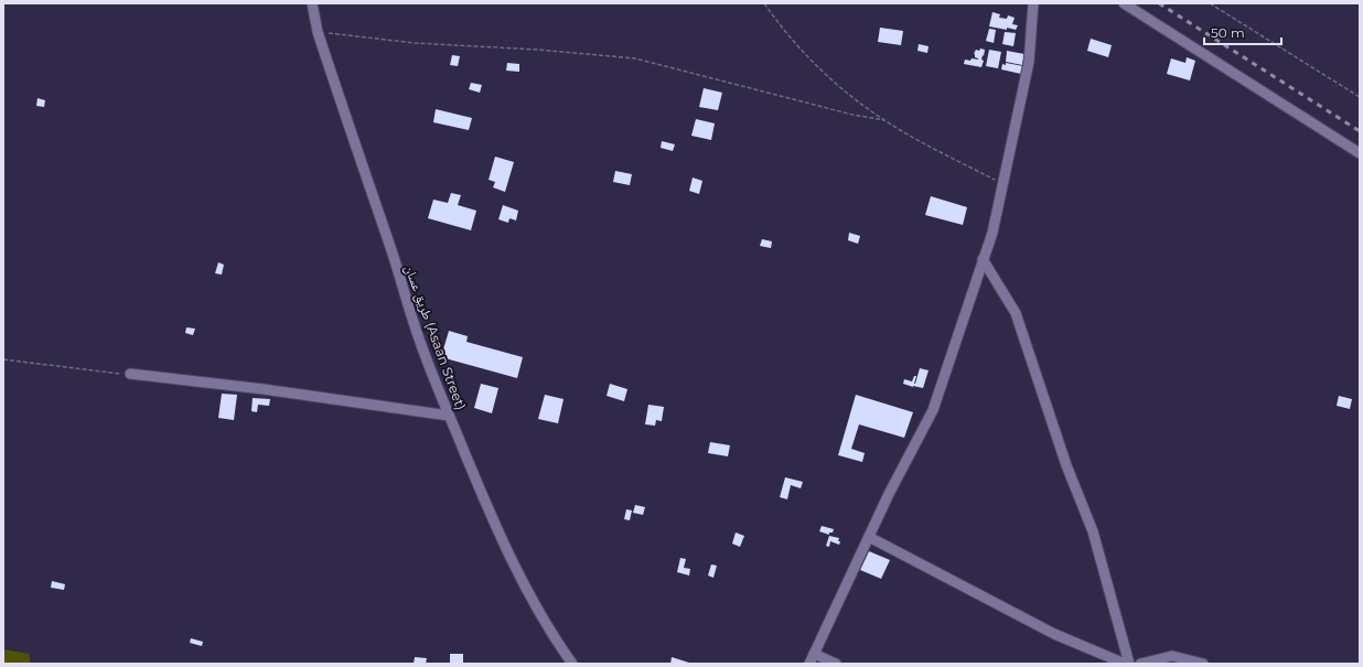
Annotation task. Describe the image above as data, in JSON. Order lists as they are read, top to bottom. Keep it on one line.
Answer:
{"streets":{"street":["طريق عسان (Asaan Street)"]},"scale_bar":"50 m"}
